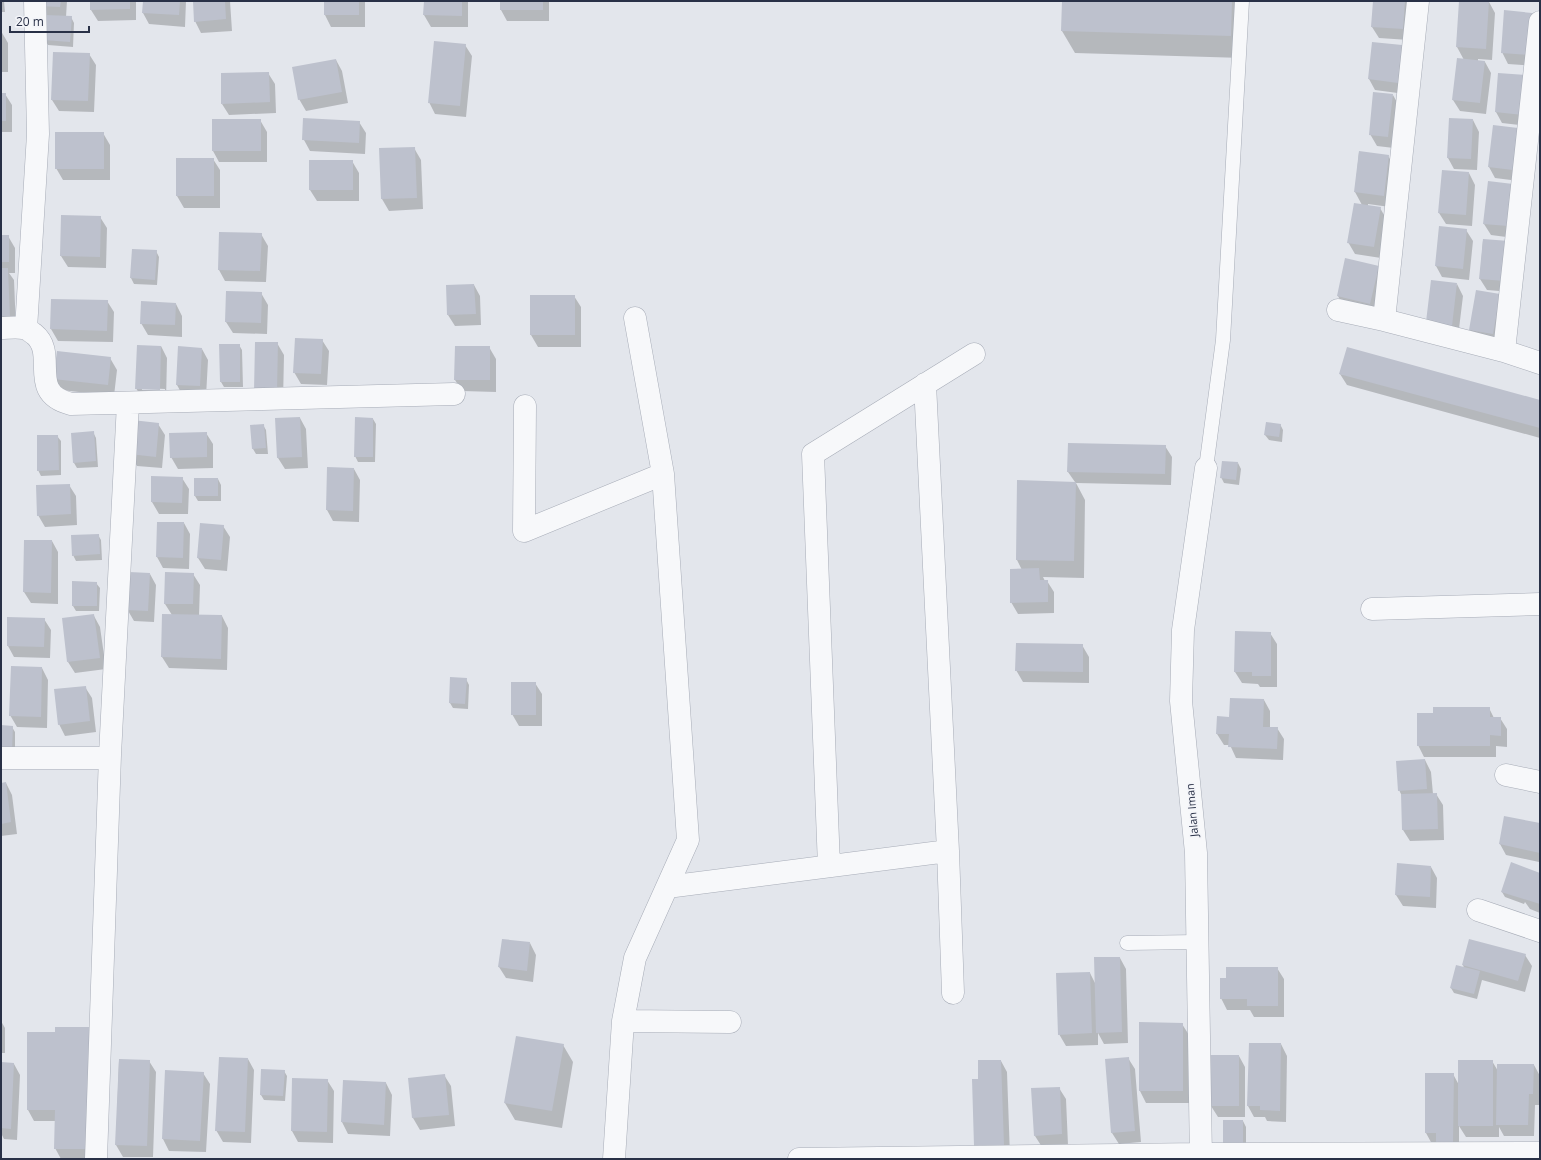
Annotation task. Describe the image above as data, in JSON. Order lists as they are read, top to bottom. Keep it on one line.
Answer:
{"streets":{"street":["Jalan Iman"]},"scale_bar":"20 m"}
